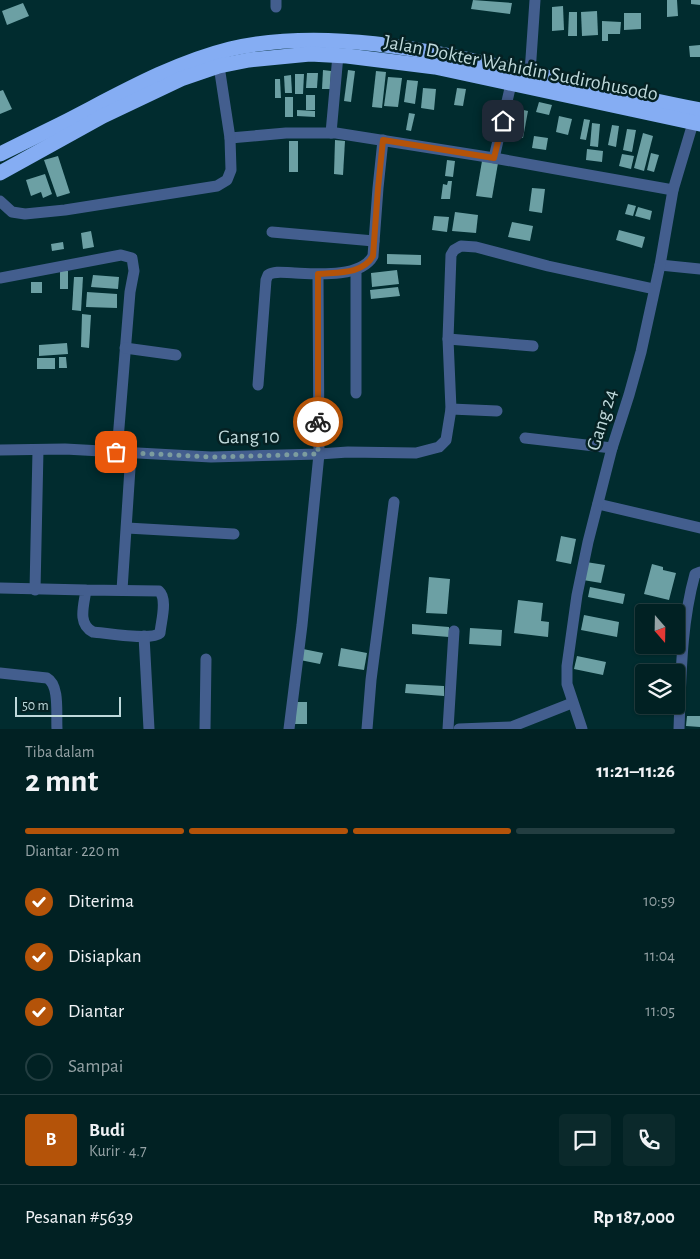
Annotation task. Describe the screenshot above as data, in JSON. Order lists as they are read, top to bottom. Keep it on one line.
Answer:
{"streets":{"highway":["Jalan Dokter Wahidin Sudirohusodo"],"street":["Gang 24","Gang 10"]},"crossings":[["Jalan Dokter Wahidin Sudirohusodo","Gang 24"],["Gang 24","Gang 10"]],"scale_bar":"50 m","north":"bottom","page":{"scale":"50 m","heading":["2 mnt","Tiba dalam","11:21–11:26"],"panel":["Budi","Kurir · 4.7","Pesanan #5639","Rp 187,000"],"bar":"Diantar · 220 m","list":[["Diterima","10:59"],["Disiapkan","11:04"],["Diantar","11:05"],"Sampai"],"round":"B"}}
